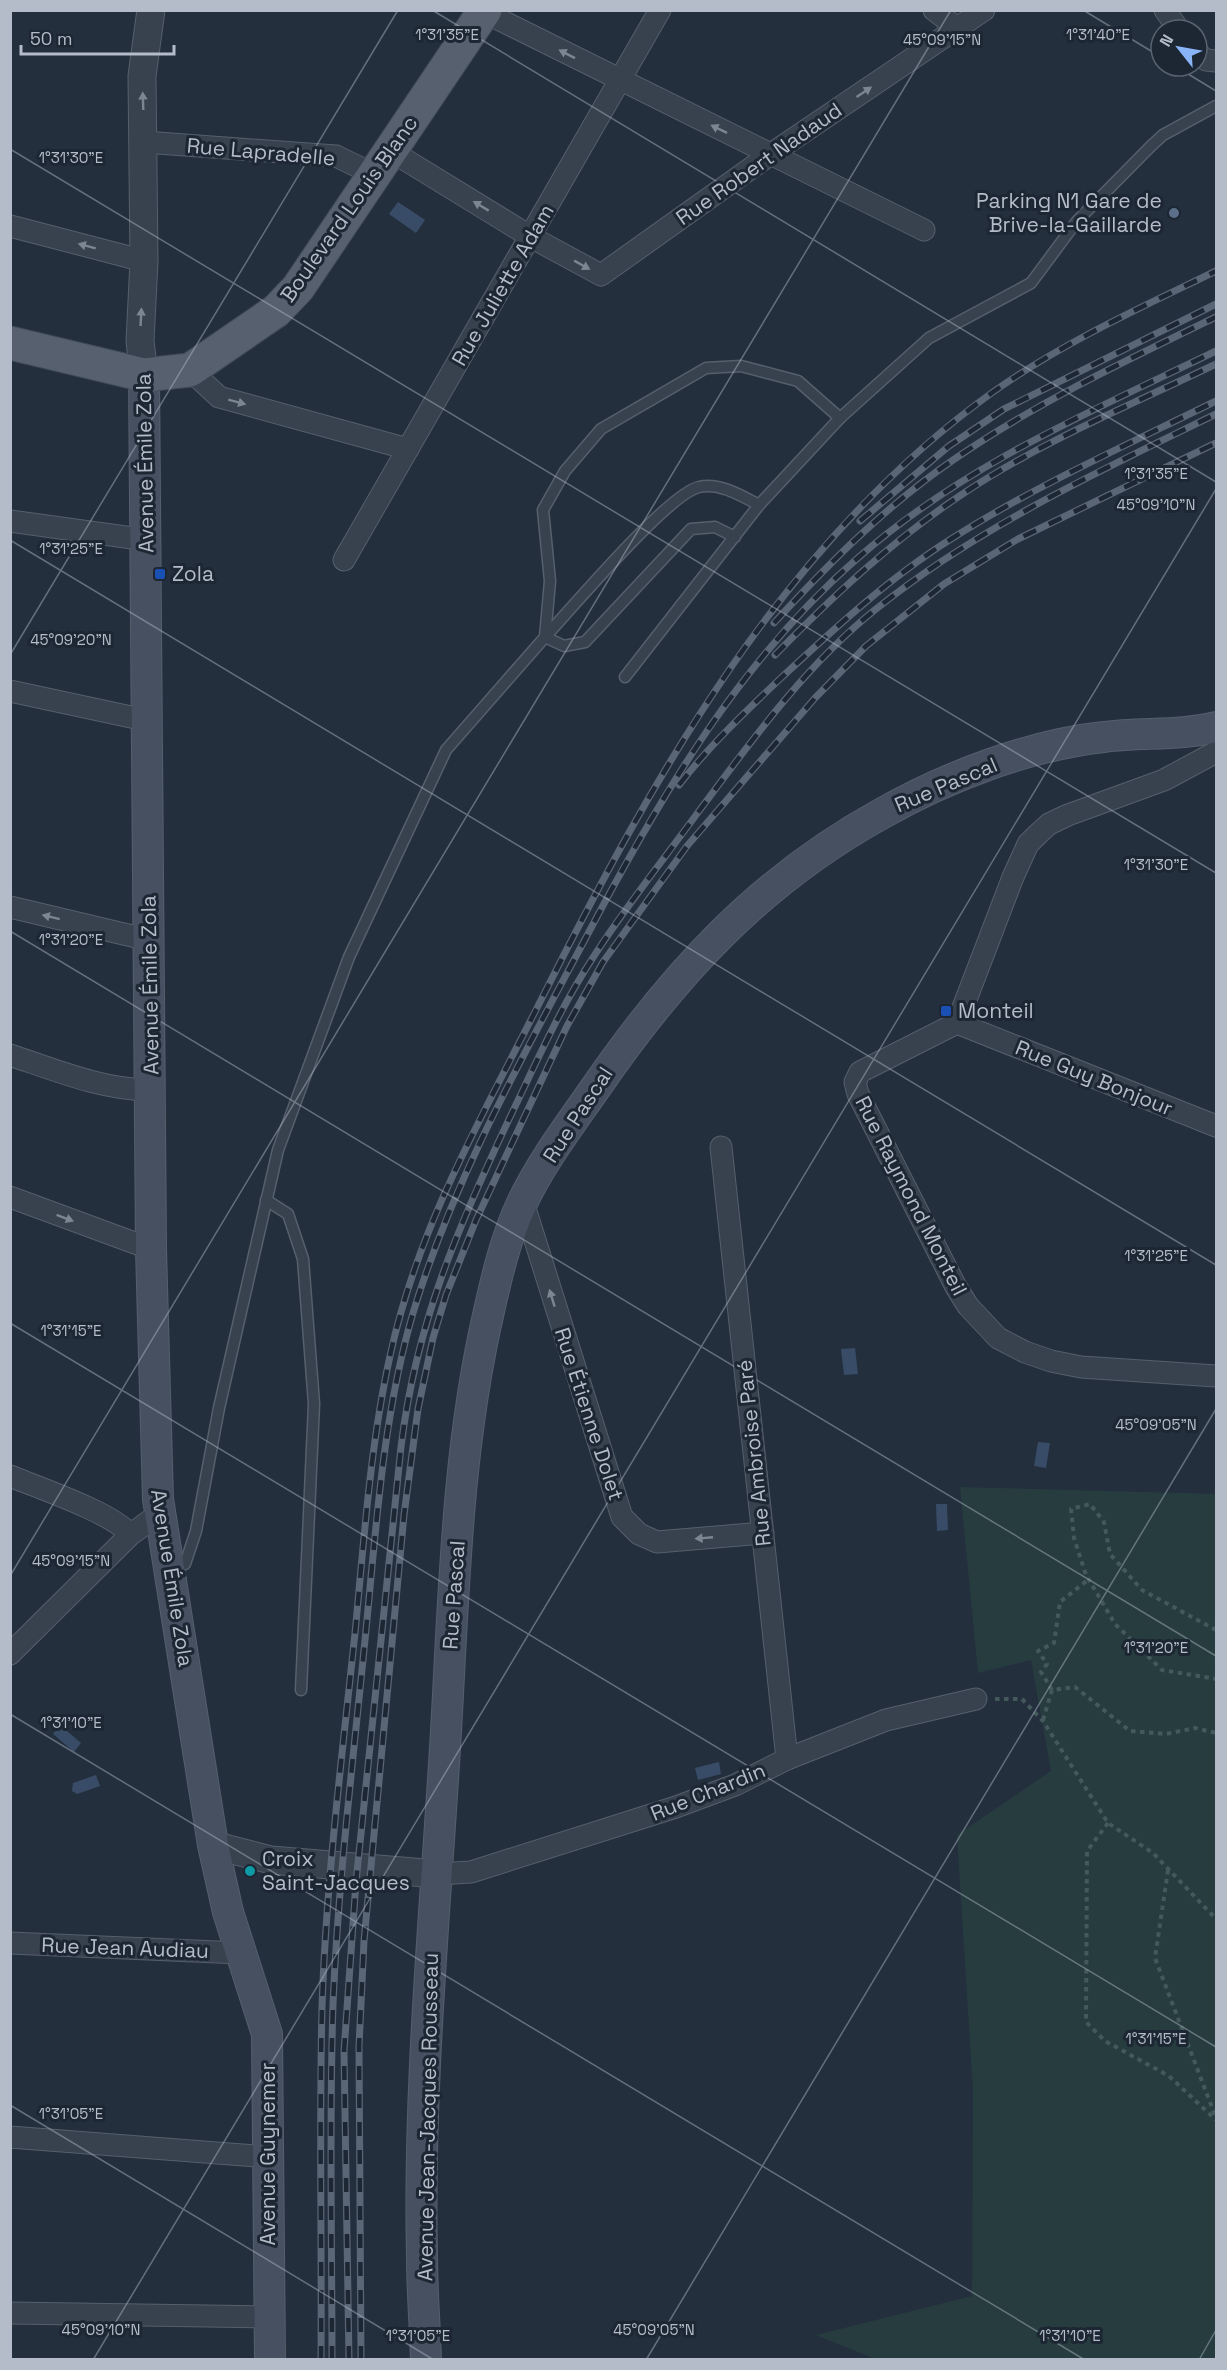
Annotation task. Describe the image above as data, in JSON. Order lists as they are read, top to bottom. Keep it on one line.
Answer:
{"streets":{"main road":["Boulevard Louis Blanc","Avenue Émile Zola","Rue Pascal","Avenue Jean-Jacques Rousseau","Avenue Guynemer"],"street":["Rue Lapradelle","Rue Robert Nadaud","Rue Juliette Adam","Rue Guy Bonjour","Rue Raymond Monteil","Rue Étienne Dolet","Rue Ambroise Paré","Rue Chardin","Rue Jean Audiau"]},"crossings":[["Rue Lapradelle","Rue Robert Nadaud"],["Rue Lapradelle","Boulevard Louis Blanc"],["Rue Lapradelle","Rue Juliette Adam"],["Rue Lapradelle","Avenue Émile Zola"],["Rue Robert Nadaud","Rue Juliette Adam"],["Boulevard Louis Blanc","Avenue Émile Zola"],["Avenue Émile Zola","Rue Jean Audiau"],["Avenue Émile Zola","Avenue Guynemer"],["Rue Pascal","Rue Étienne Dolet"],["Rue Pascal","Rue Chardin"],["Rue Pascal","Avenue Jean-Jacques Rousseau"],["Rue Guy Bonjour","Rue Raymond Monteil"],["Rue Étienne Dolet","Rue Ambroise Paré"],["Rue Ambroise Paré","Rue Chardin"],["Rue Chardin","Avenue Jean-Jacques Rousseau"],["Rue Jean Audiau","Avenue Guynemer"]],"one_way":["Rue Robert Nadaud","Rue Étienne Dolet"],"places":{"other":["Parking N1 Gare de Brive-la-Gaillarde","Croix Saint-Jacques"],"transit":["Zola","Monteil"]},"scale_bar":"50 m","north":"top left","coordinates":["1°31'35\"E","1°31'40\"E","45°09'15\"N","1°31'30\"E","45°09'10\"N","1°31'25\"E","45°09'20\"N","1°31'20\"E","1°31'15\"E","45°09'05\"N","1°31'10\"E","1°31'05\"E"]}
